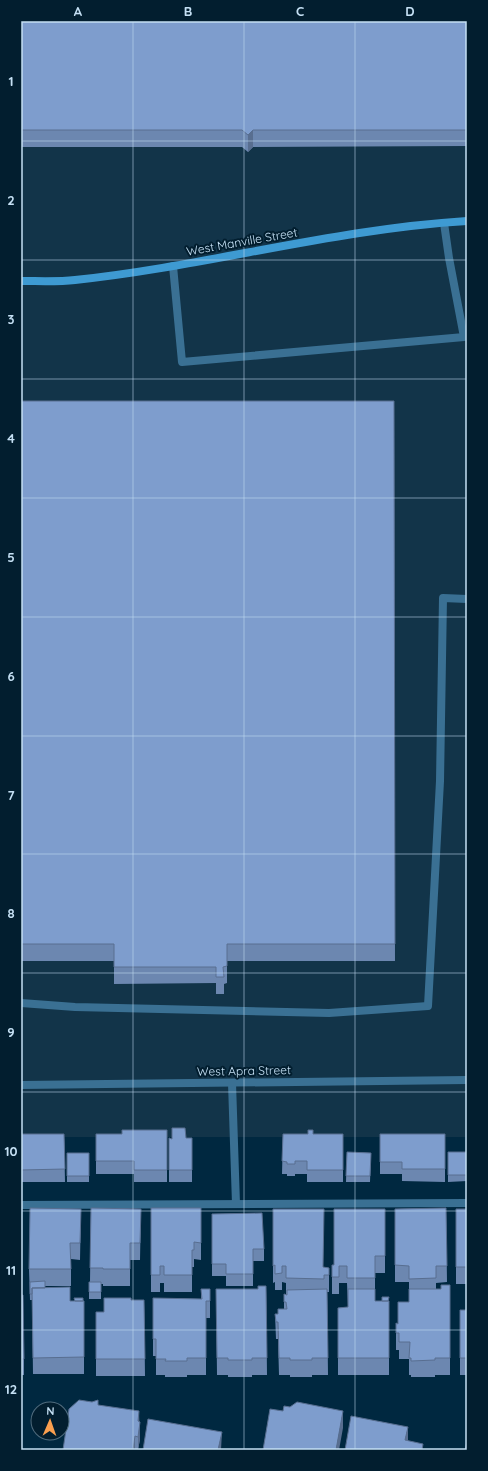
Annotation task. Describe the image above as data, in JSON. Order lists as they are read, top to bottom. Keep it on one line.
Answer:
{"streets":{"street":["West Manville Street","West Apra Street"]},"north":"top","grid":{"columns":["A","B","C","D"],"rows":["1","2","3","4","5","6","7","8","9","10","11","12"]}}
